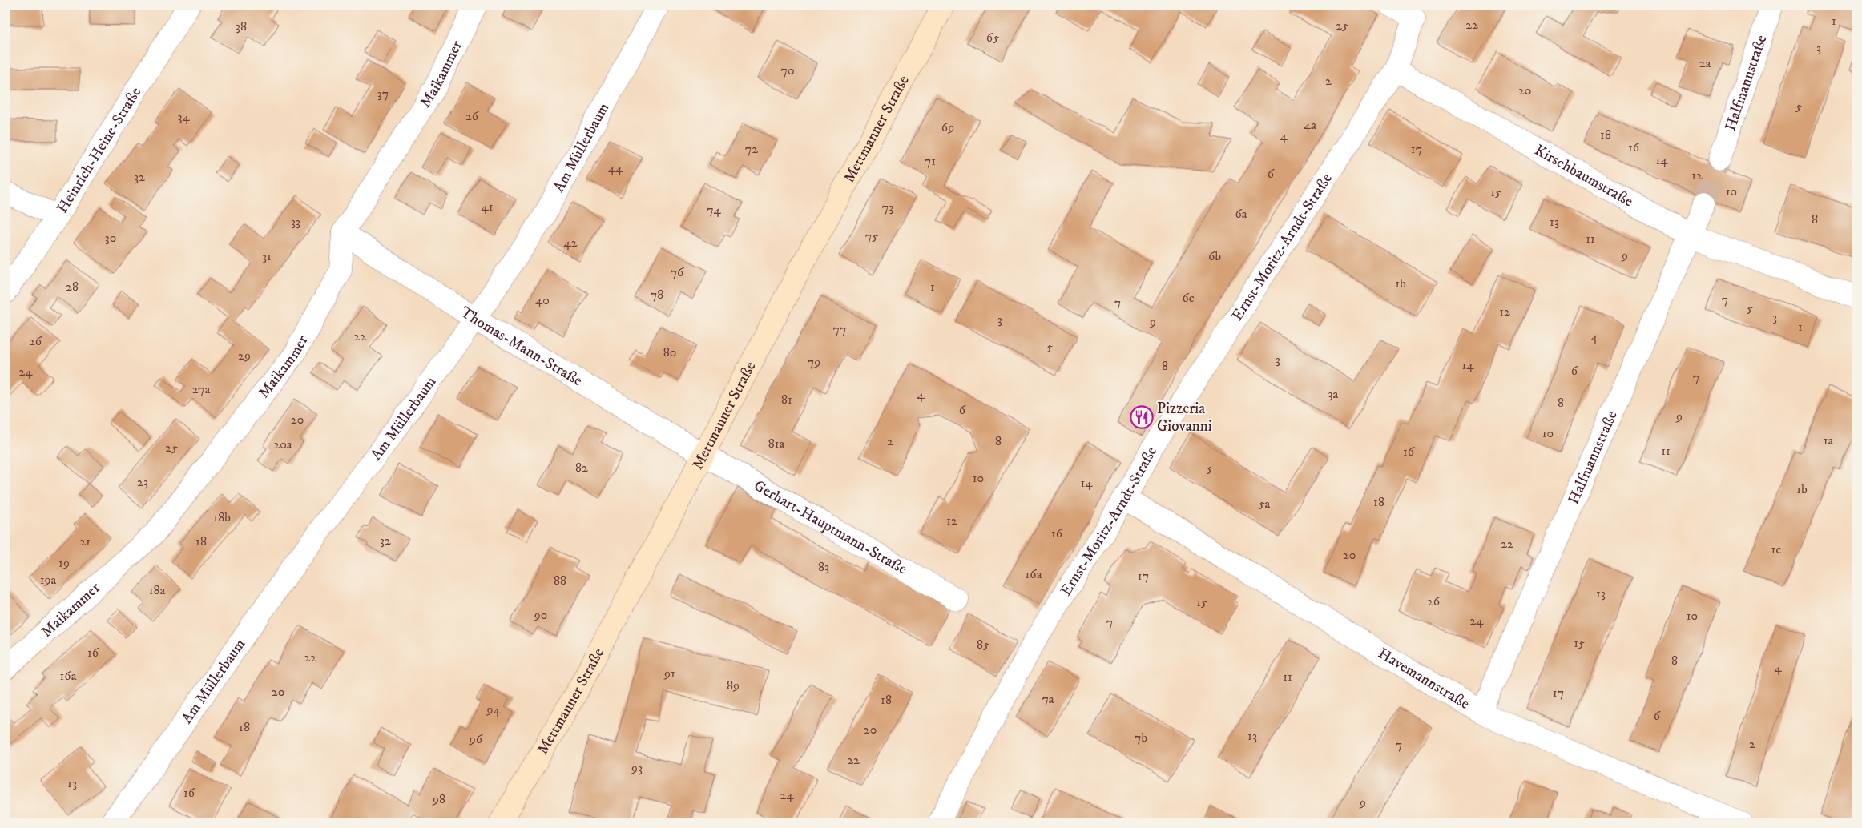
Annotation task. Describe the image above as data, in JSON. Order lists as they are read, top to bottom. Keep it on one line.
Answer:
{"streets":{"main road":["Mettmanner Straße"],"street":["Maikammer","Halfmannstraße","Am Müllerbaum","Heinrich-Heine-Straße","Kirschbaumstraße","Ernst-Moritz-Arndt-Straße","Thomas-Mann-Straße","Gerhart-Hauptmann-Straße","Havemannstraße"]},"crossings":[["Maikammer","Thomas-Mann-Straße"],["Halfmannstraße","Kirschbaumstraße"],["Halfmannstraße","Havemannstraße"],["Mettmanner Straße","Thomas-Mann-Straße"],["Mettmanner Straße","Gerhart-Hauptmann-Straße"],["Am Müllerbaum","Thomas-Mann-Straße"],["Kirschbaumstraße","Ernst-Moritz-Arndt-Straße"],["Ernst-Moritz-Arndt-Straße","Havemannstraße"],["Thomas-Mann-Straße","Gerhart-Hauptmann-Straße"]],"places":{"restaurant":["Pizzeria Giovanni"]},"house_numbers":["1","22","25","38","65","3","2a","70","2","20","37","5","26","34","4a","69","18","4","16","72","17","14","71","44","6","12","32","10","15","41","73","74","6a","8","33","13","75","30","11","42","9","31","6b","76","1b","28","1","78","6c","7","40","7","5","12","3","3","9","1","77","22","4","26","5","80","29","3","79","14","8","6","24","7","27a","3a","4","81","8","6","9","20","10","1a","2","8","81a","20a","25","11","16","82","5","10","23","14","1b","18","5a","18b","12","16","32","21","18","22","1c","20","19","83","16a","17","19a","88","18a","13","26","15","90","10","24","7","15","85","16","22","8","4","91","16a","11","89","20","17","7a","18","94","6","18","20","13","7b","96","2","7","22","93","13","16","24","98","9"]}
